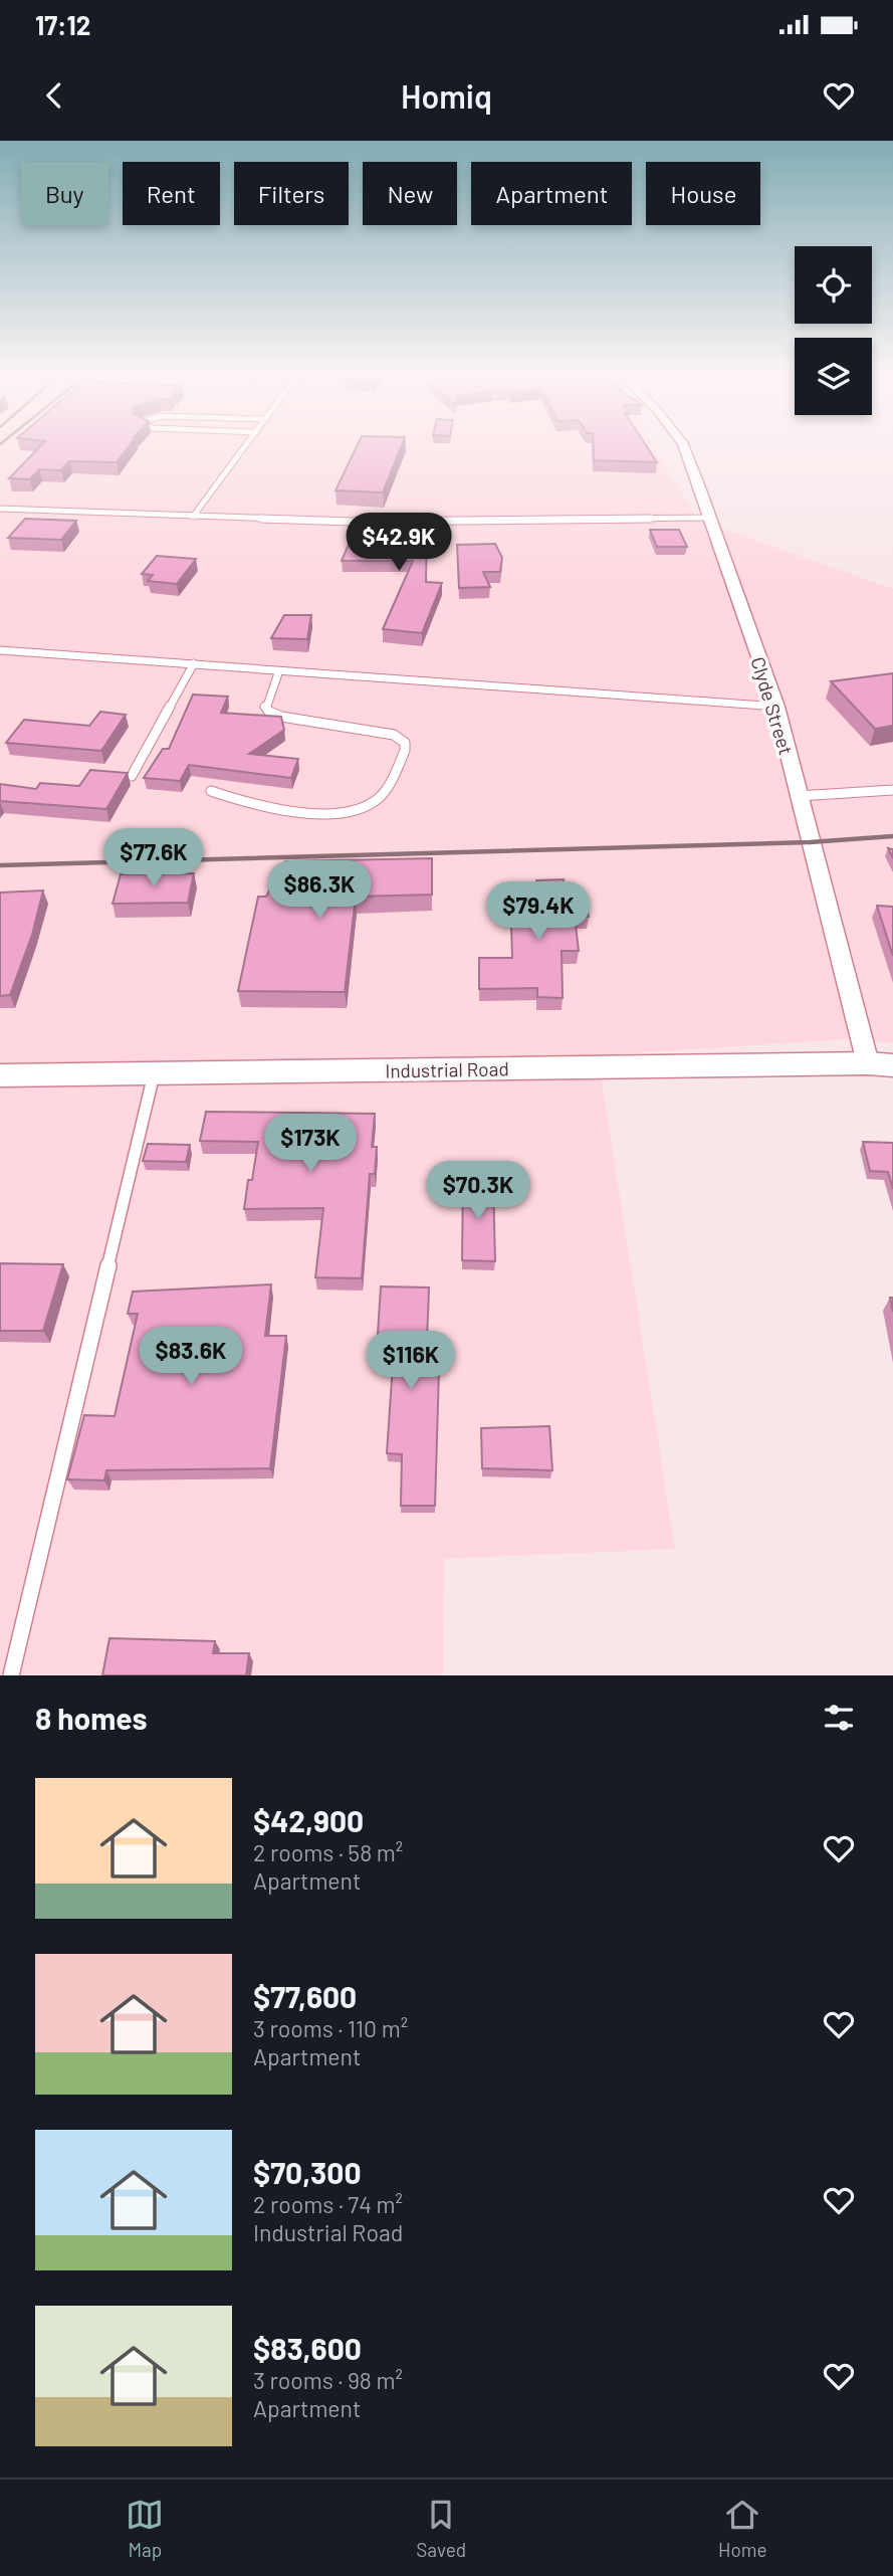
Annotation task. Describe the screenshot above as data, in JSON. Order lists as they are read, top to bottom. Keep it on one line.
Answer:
{"streets":{"street":["Clyde Street","Industrial Road"]},"crossings":[["Clyde Street","Industrial Road"]],"page":{"status":"17:12","header":"Homiq","chip":["Buy","Rent","Filters","New","Apartment","House"],"price":["$42.9K","$77.6K","$86.3K","$79.4K","$173K","$70.3K","$83.6K","$116K"],"heading":"8 homes","list":[{"name":"$42,900","note":"2 rooms · 58 m² · Apartment"},{"name":"$77,600","note":"3 rooms · 110 m² · Apartment"},{"name":"$70,300","note":"2 rooms · 74 m² · Industrial Road"},{"name":"$83,600","note":"3 rooms · 98 m² · Apartment"}],"tabs":["Map","Saved","Home"]}}
